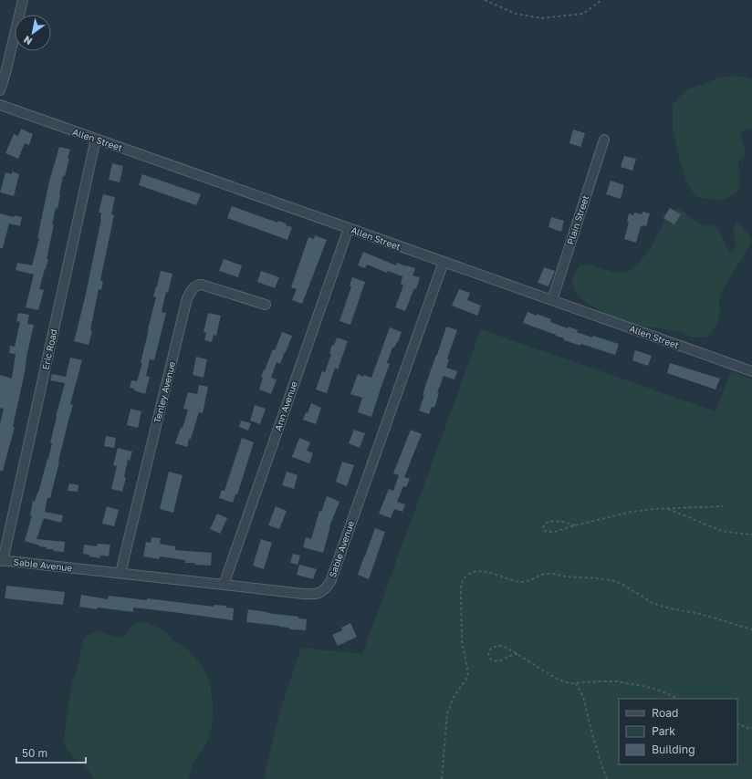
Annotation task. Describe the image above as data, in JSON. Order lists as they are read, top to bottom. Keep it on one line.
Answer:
{"streets":{"street":["Allen Street","Plain Street","Eric Road","Tenley Avenue","Ann Avenue","Sable Avenue"]},"crossings":[["Allen Street","Plain Street"],["Allen Street","Eric Road"],["Allen Street","Ann Avenue"],["Allen Street","Sable Avenue"],["Eric Road","Sable Avenue"],["Tenley Avenue","Sable Avenue"],["Ann Avenue","Sable Avenue"]],"legend":["Road","Park","Building"],"scale_bar":"50 m","north":"bottom left"}
